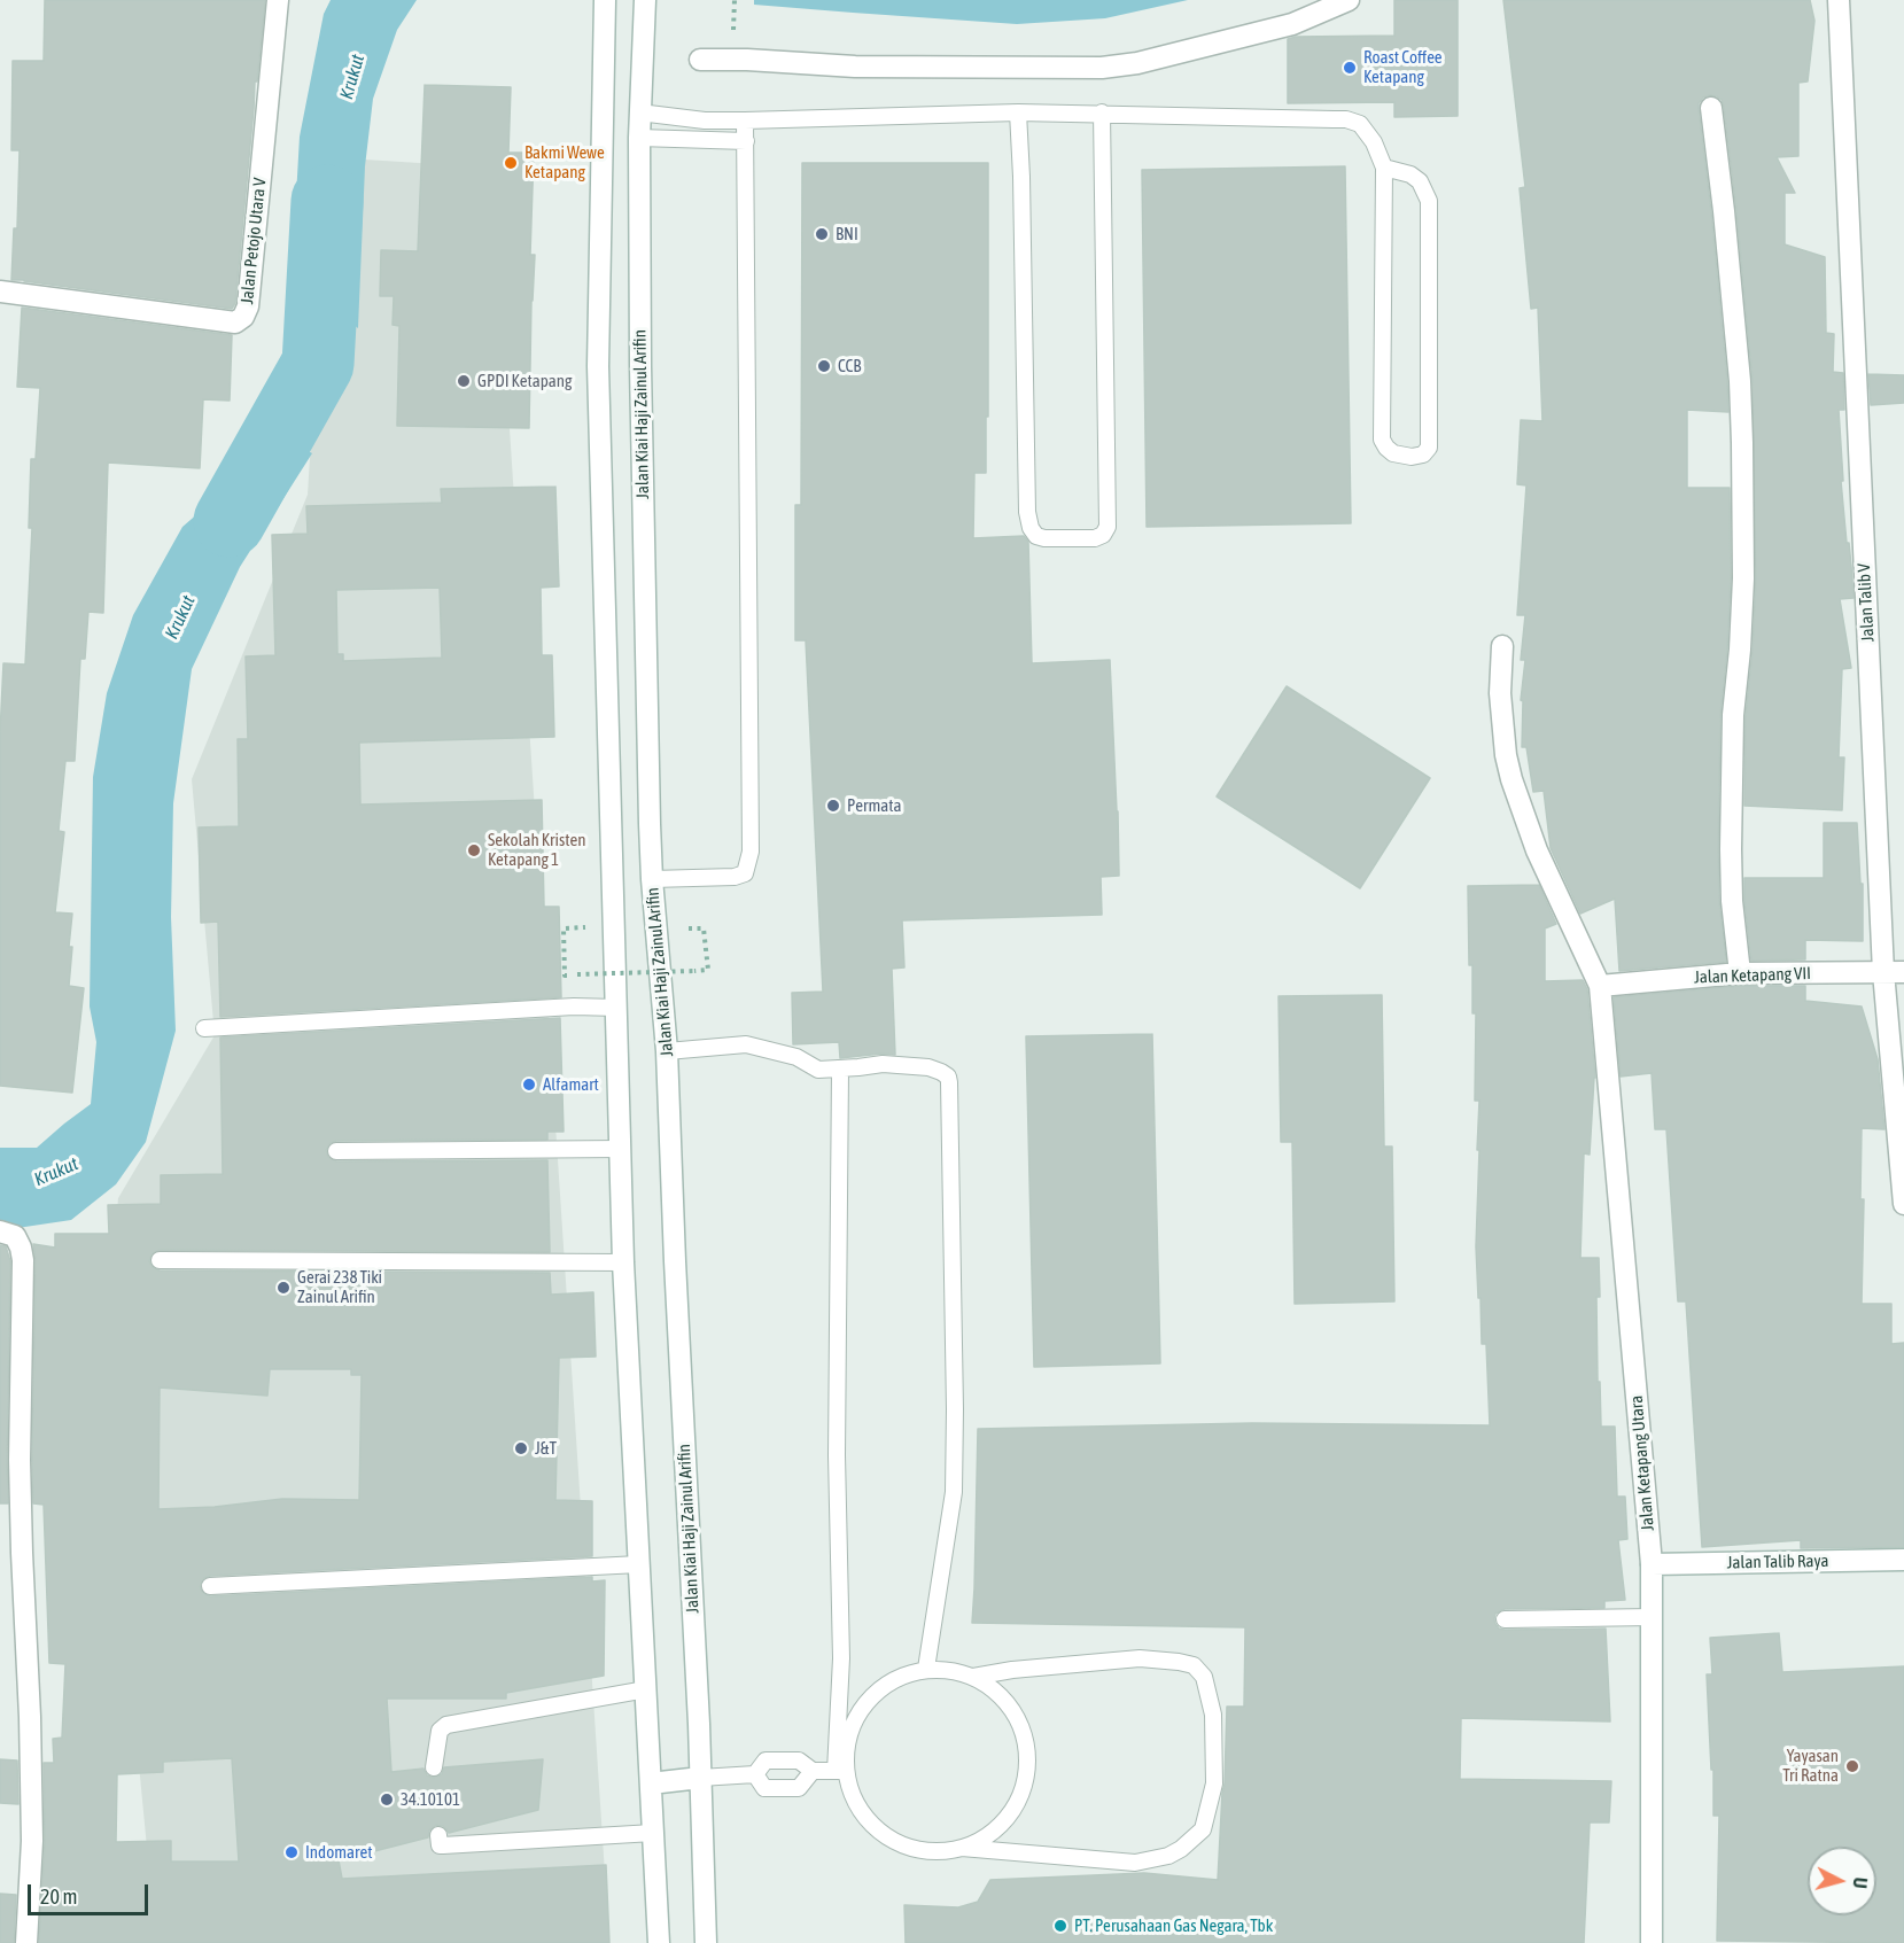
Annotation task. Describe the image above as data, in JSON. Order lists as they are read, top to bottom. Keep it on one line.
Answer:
{"streets":{"street":["Jalan Petojo Utara V","Jalan Kiai Haji Zainul Arifin","Jalan Talib V","Jalan Ketapang VII","Jalan Ketapang Utara","Jalan Talib Raya"]},"crossings":[["Jalan Talib V","Jalan Ketapang VII"],["Jalan Ketapang VII","Jalan Ketapang Utara"],["Jalan Ketapang Utara","Jalan Talib Raya"]],"water":["Krukut"],"places":["Roast Coffee Ketapang","Bakmi Wewe Ketapang","BNI","CCB","GPDI Ketapang","Permata","Sekolah Kristen Ketapang 1","Alfamart","Gerai 238 Tiki Zainul Arifin","J&T","Yayasan Tri Ratna","34.10101","Indomaret","PT. Perusahaan Gas Negara, Tbk"],"scale_bar":"20 m","north":"right"}
